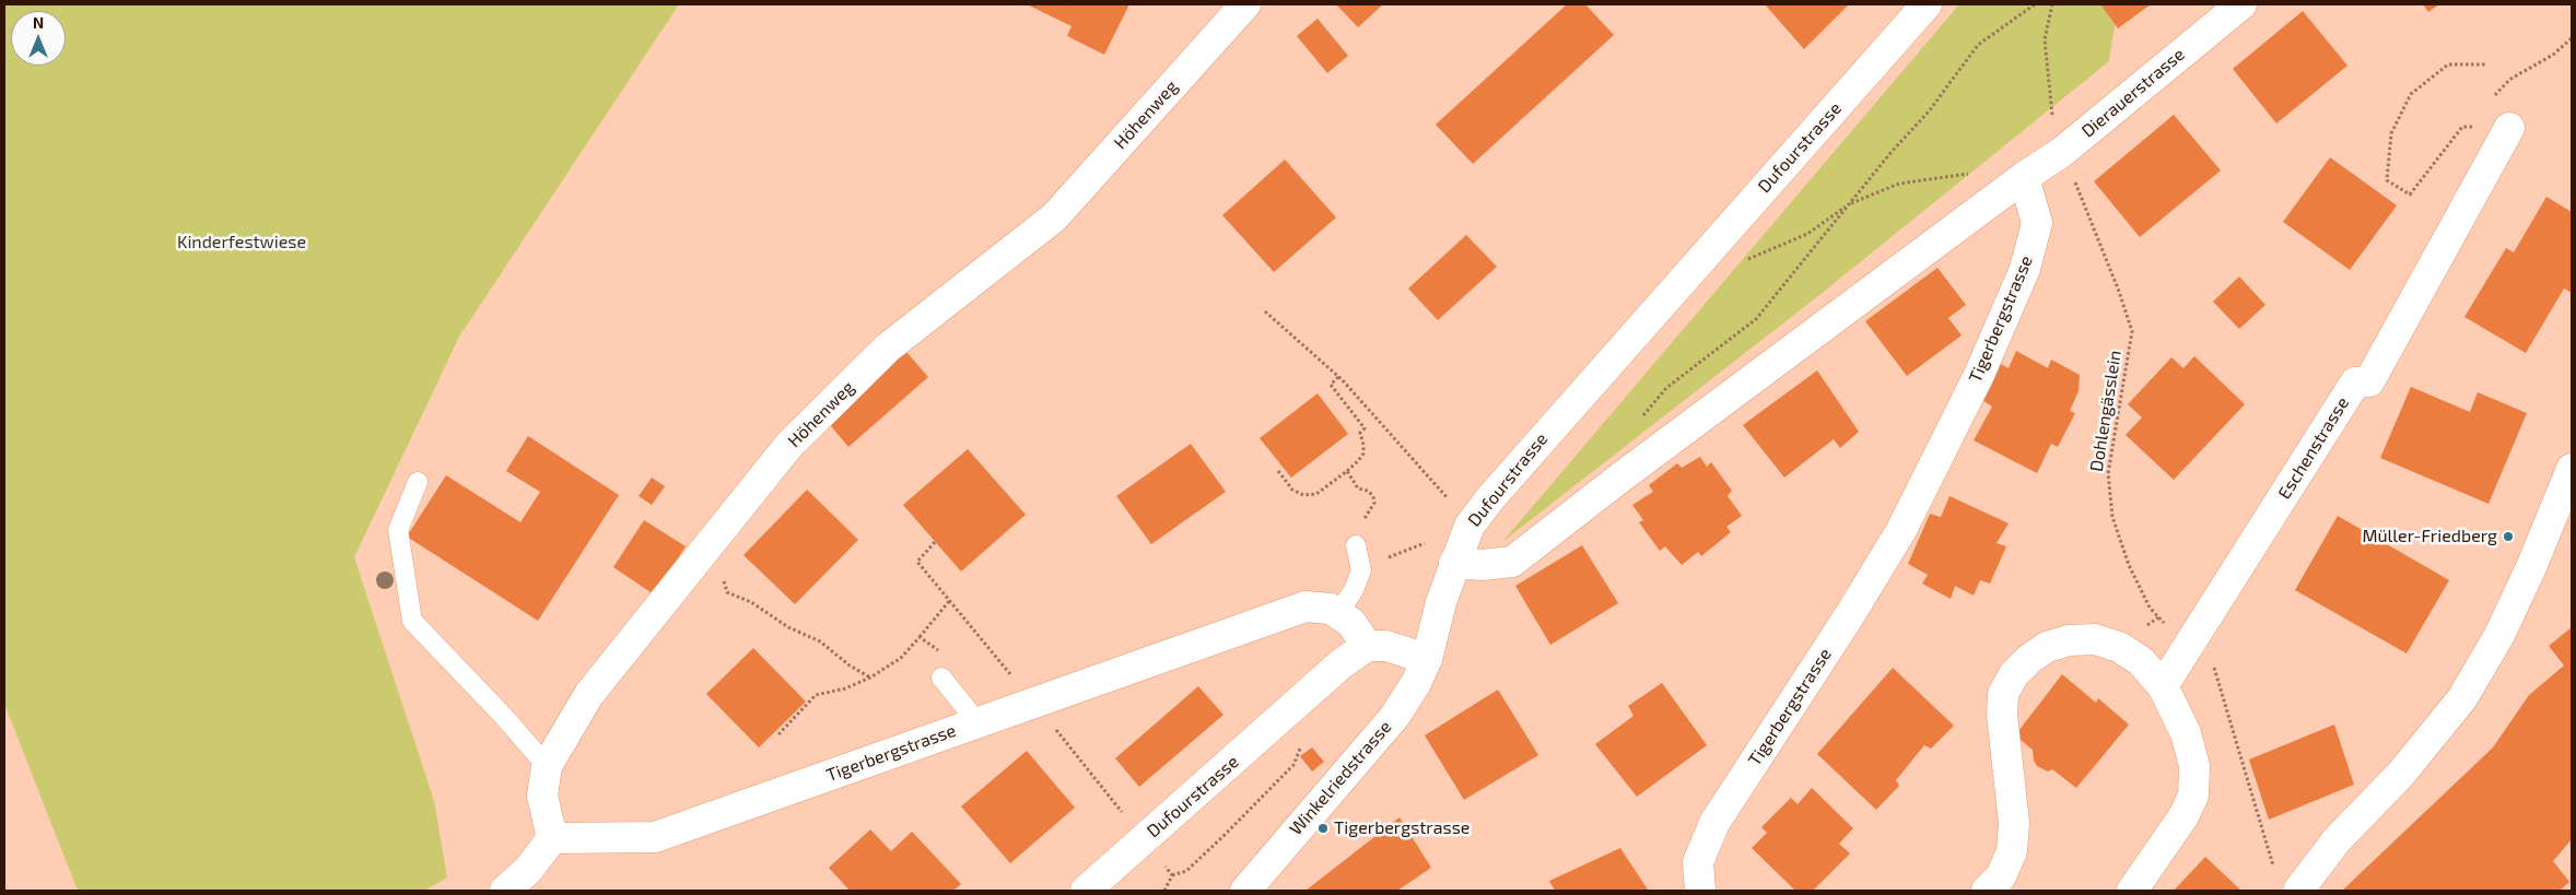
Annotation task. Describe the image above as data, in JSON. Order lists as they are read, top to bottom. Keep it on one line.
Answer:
{"streets":{"street":["Dierauerstrasse","Höhenweg","Dufourstrasse","Tigerbergstrasse","Eschenstrasse","Winkelriedstrasse"],"path":["Dohlengässlein"]},"crossings":[["Dierauerstrasse","Tigerbergstrasse"],["Höhenweg","Tigerbergstrasse"],["Dufourstrasse","Winkelriedstrasse"]],"parks":["Kinderfestwiese"],"places":["Müller-Friedberg","Tigerbergstrasse"],"north":"top"}
